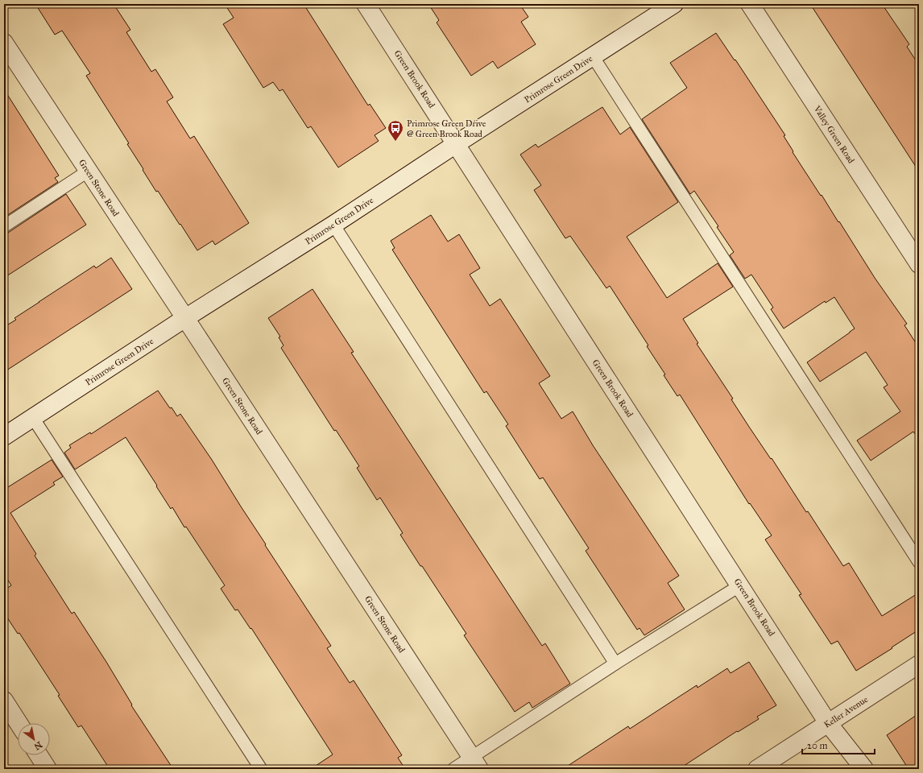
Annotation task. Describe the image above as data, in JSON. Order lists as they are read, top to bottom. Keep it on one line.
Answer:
{"streets":{"street":["Green Brook Road","Primrose Green Drive","Valley Green Road","Green Stone Road","Keller Avenue"]},"crossings":[["Green Brook Road","Primrose Green Drive"],["Green Brook Road","Keller Avenue"],["Primrose Green Drive","Green Stone Road"]],"places":{"bus stop":["Primrose Green Drive @ Green Brook Road"]},"scale_bar":"20 m","north":"bottom right"}
